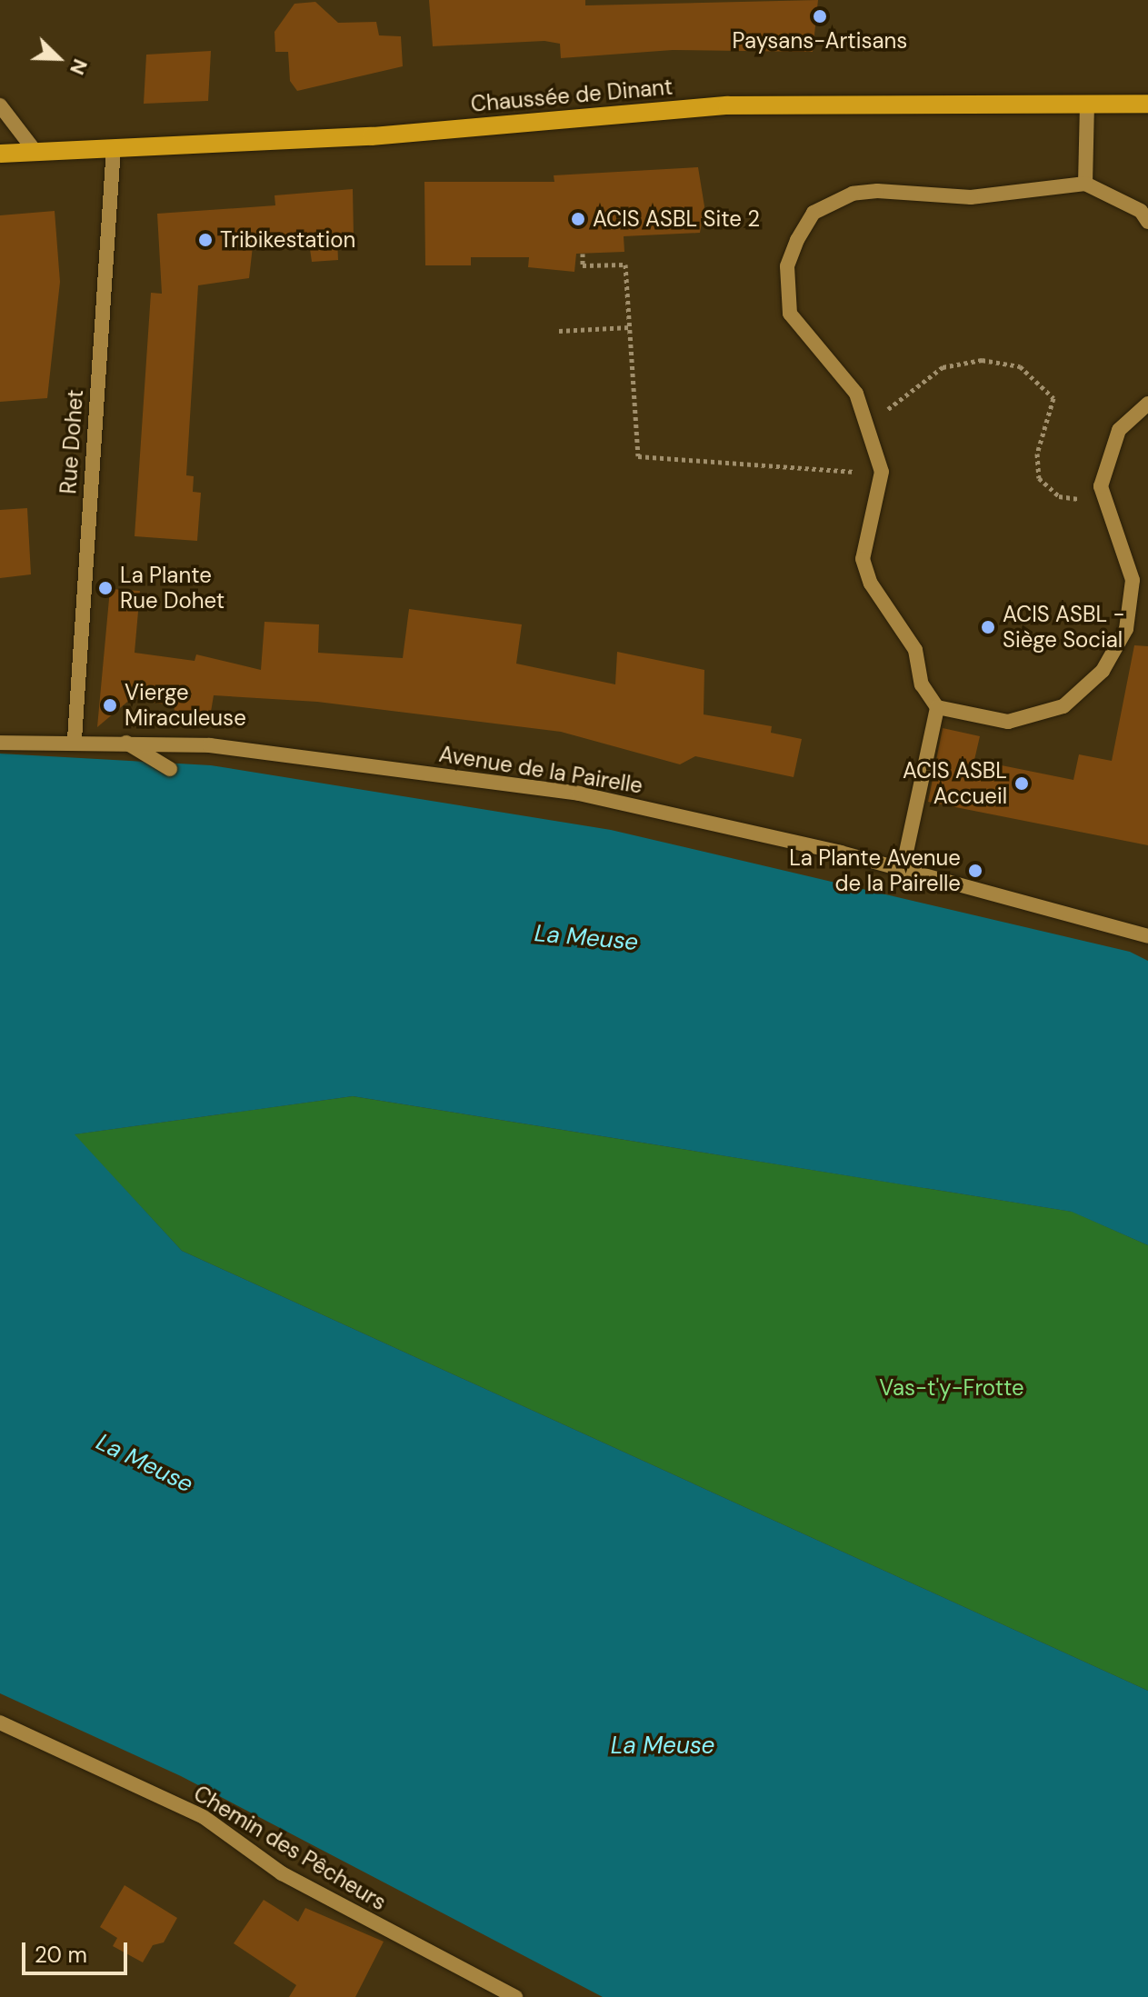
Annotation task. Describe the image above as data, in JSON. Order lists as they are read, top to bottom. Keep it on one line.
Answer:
{"streets":{"main road":["Chaussée de Dinant"],"street":["Rue Dohet","Avenue de la Pairelle","Chemin des Pêcheurs"]},"crossings":[["Chaussée de Dinant","Rue Dohet"],["Rue Dohet","Avenue de la Pairelle"]],"water":["La Meuse"],"parks":["Vas-t'y-Frotte"],"places":["Paysans-Artisans","ACIS ASBL Site 2","Tribikestation","La Plante Rue Dohet","ACIS ASBL - Siège Social","Vierge Miraculeuse","ACIS ASBL Accueil","La Plante Avenue de la Pairelle"],"scale_bar":"20 m","north":"bottom right"}
